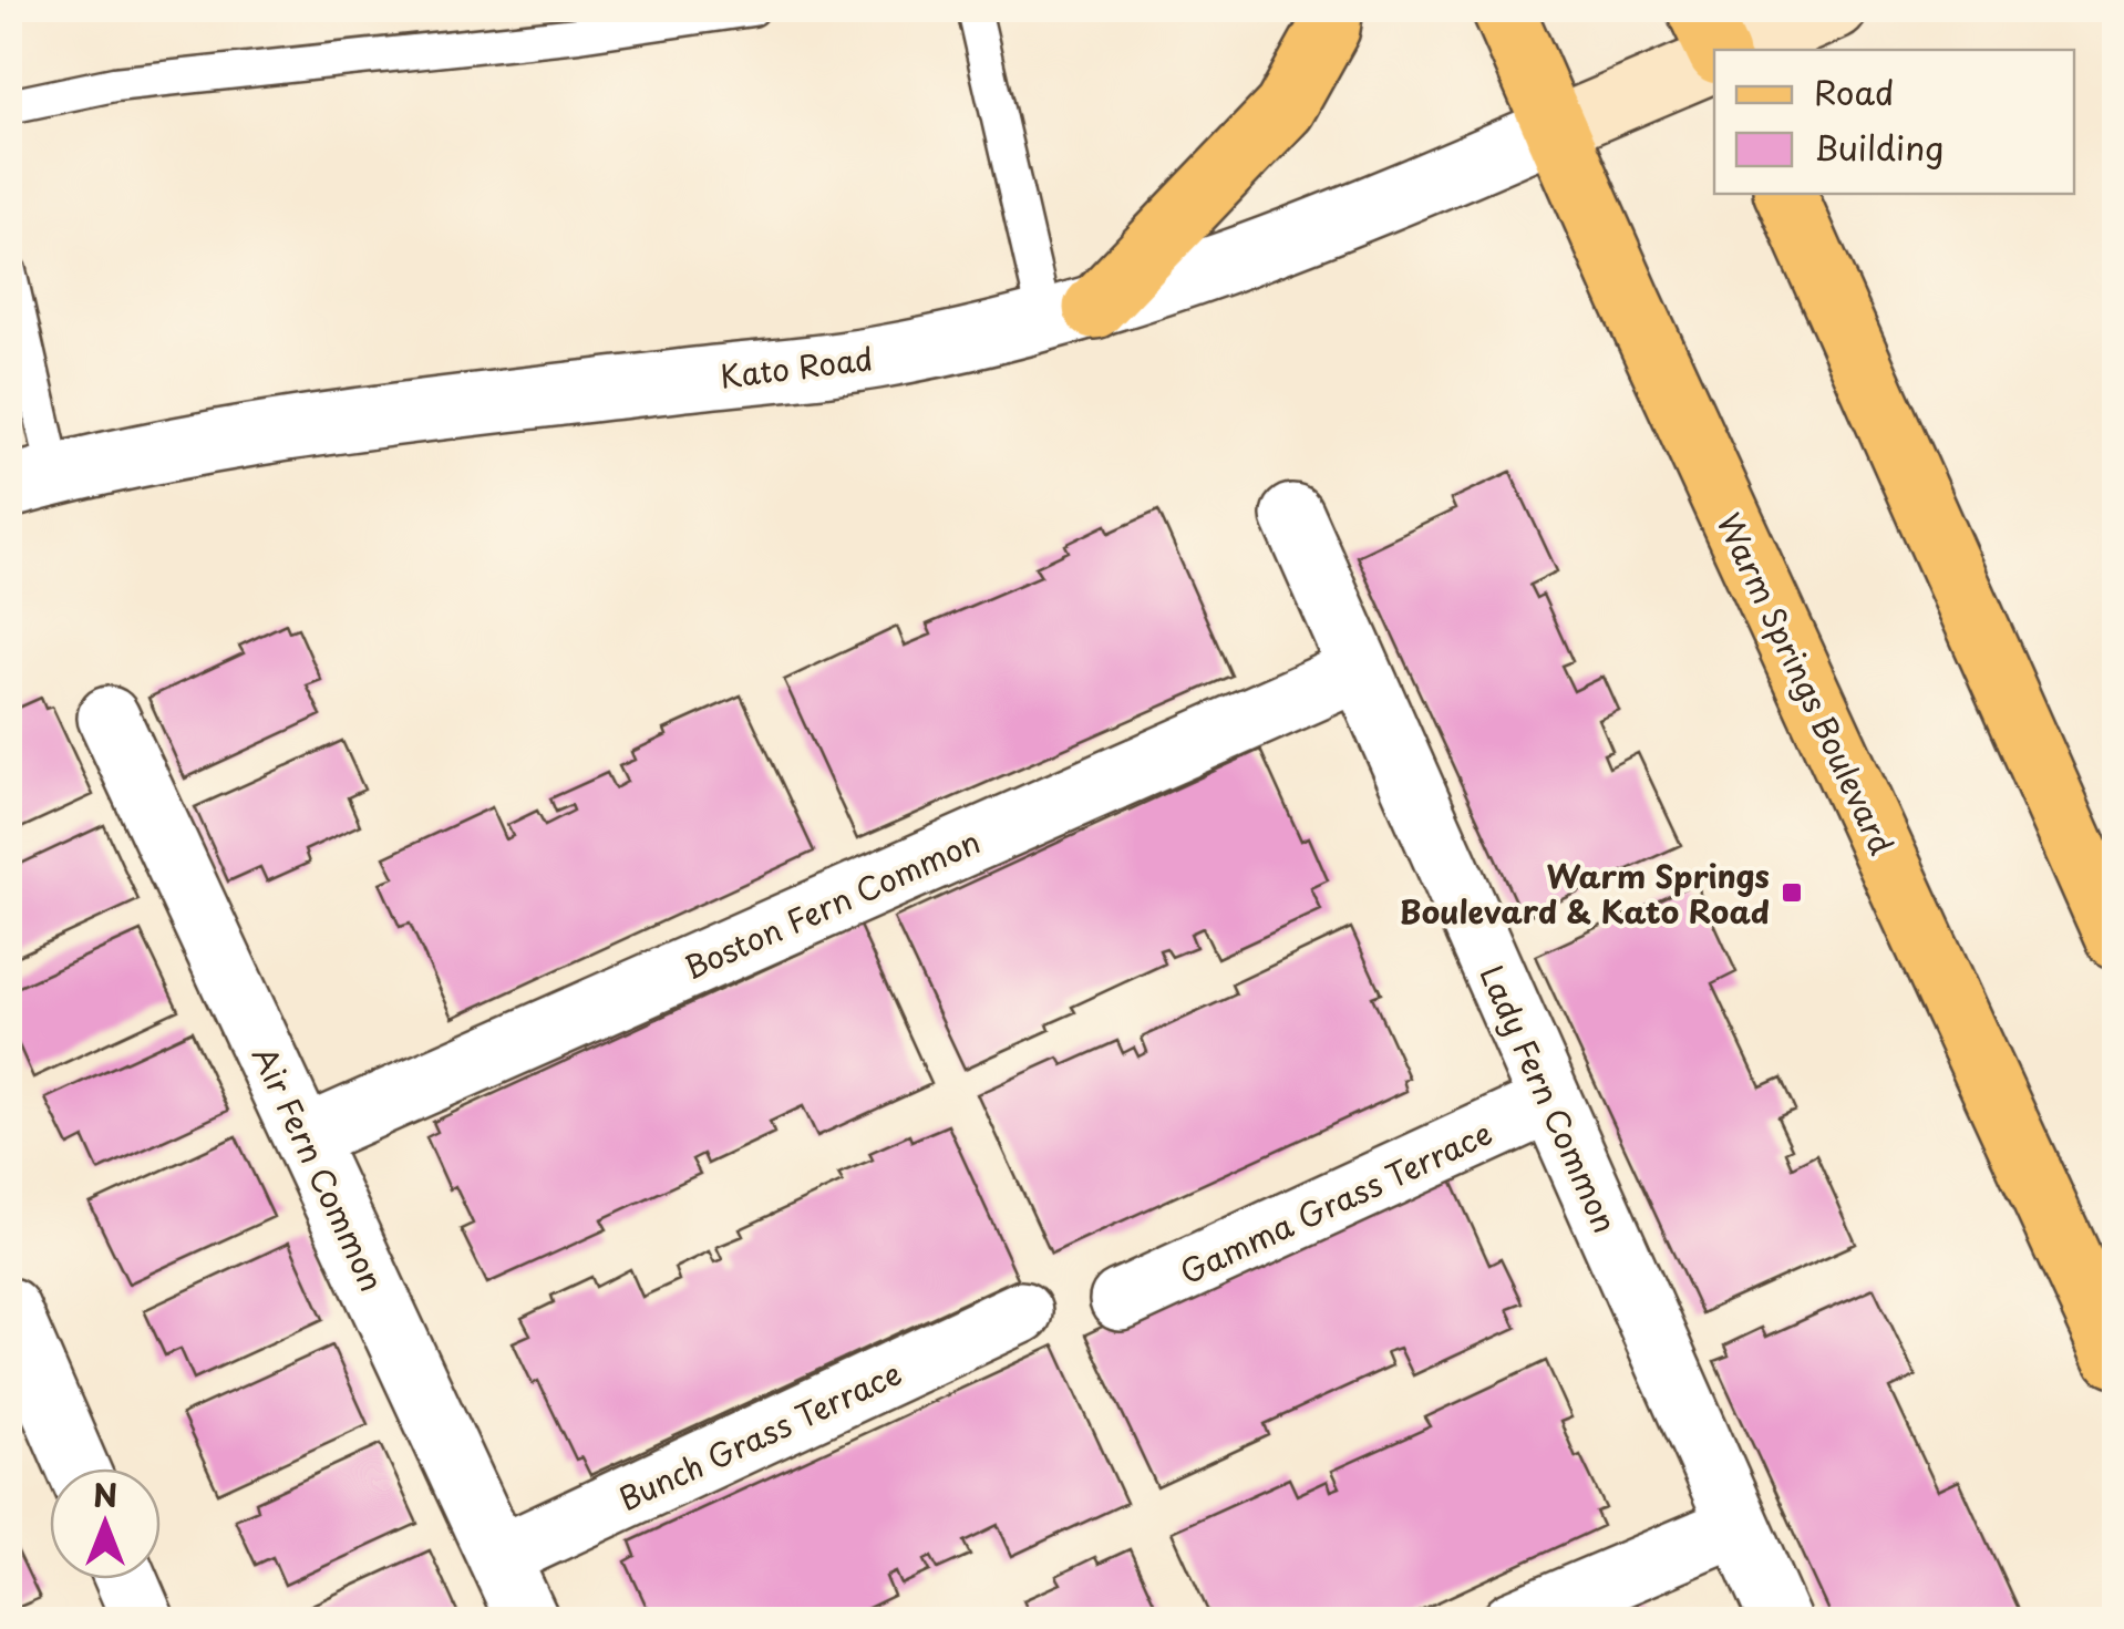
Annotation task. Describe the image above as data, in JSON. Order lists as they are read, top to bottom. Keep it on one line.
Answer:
{"streets":{"main road":["Warm Springs Boulevard"],"street":["Kato Road","Boston Fern Common","Lady Fern Common","Air Fern Common","Gamma Grass Terrace","Bunch Grass Terrace"]},"crossings":[["Kato Road","Warm Springs Boulevard"],["Boston Fern Common","Lady Fern Common"],["Boston Fern Common","Air Fern Common"],["Lady Fern Common","Gamma Grass Terrace"],["Air Fern Common","Bunch Grass Terrace"]],"places":{"transit":["Warm Springs Boulevard & Kato Road"]},"legend":["Road","Building"],"north":"top"}
